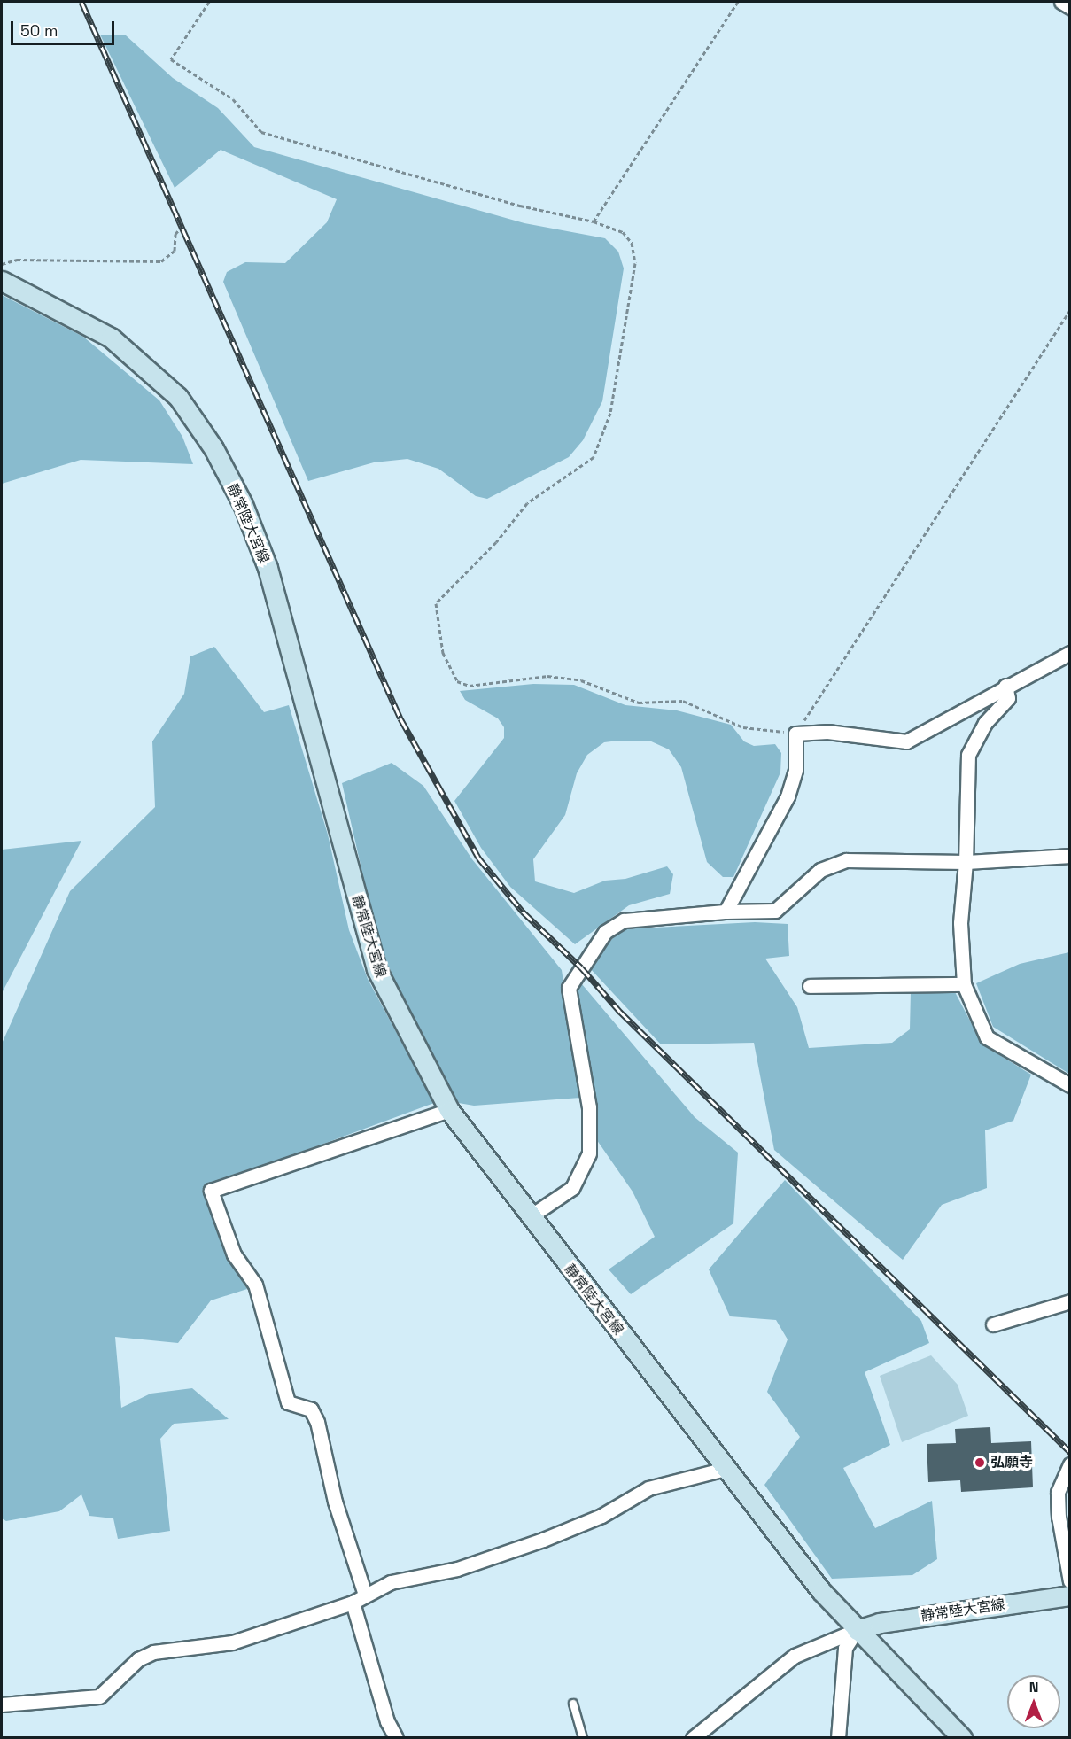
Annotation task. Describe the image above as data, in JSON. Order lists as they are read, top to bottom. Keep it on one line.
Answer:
{"streets":{"main road":["静常陸大宮線"]},"places":["弘願寺"],"scale_bar":"50 m","north":"top"}
